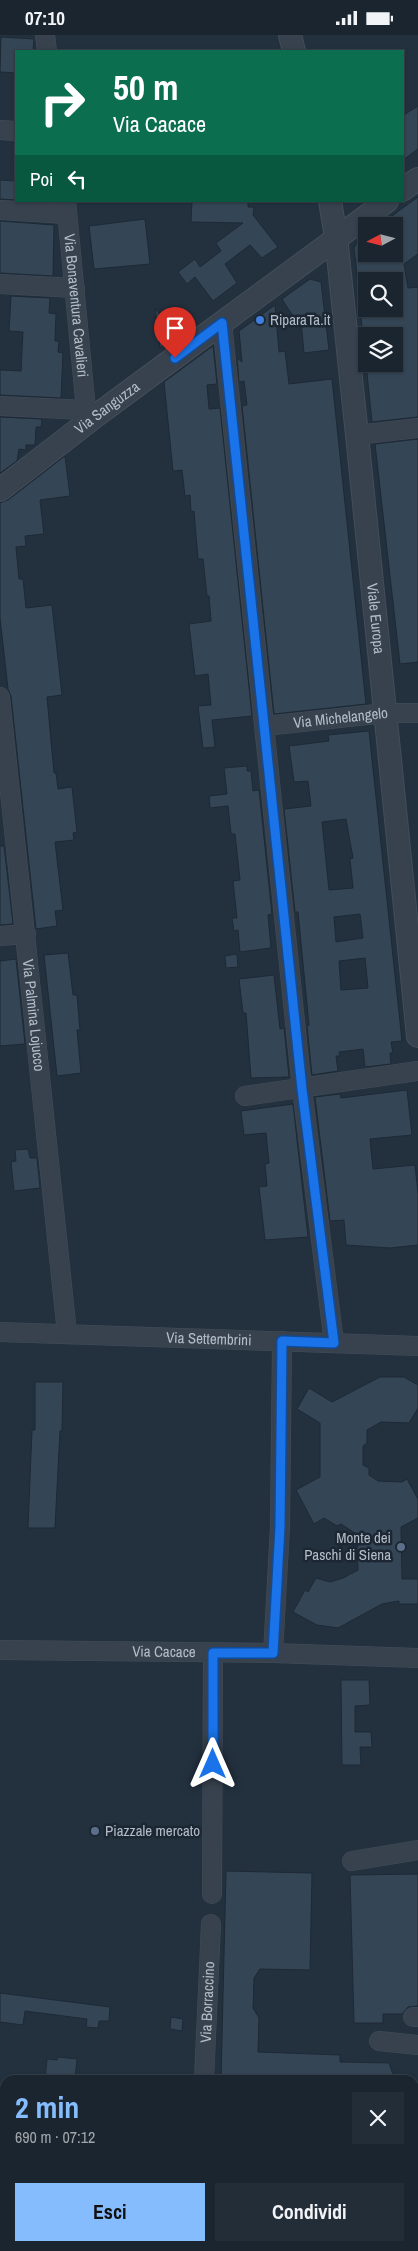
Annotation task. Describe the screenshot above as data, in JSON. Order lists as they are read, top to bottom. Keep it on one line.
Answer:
{"streets":{"street":["Via Bonaventura Cavalieri","Via Sanguzza","Viale Europa","Via Michelangelo","Via Palmina Lojucco","Via Settembrini","Via Cacace","Via Borraccino"]},"crossings":[["Via Bonaventura Cavalieri","Via Sanguzza"],["Via Sanguzza","Viale Europa"],["Viale Europa","Via Michelangelo"],["Via Palmina Lojucco","Via Settembrini"]],"places":["RiparaTa.it","Monte dei Paschi di Siena","Piazzale mercato"],"north":"left","page":{"status":"07:10","turn":["50 m","Via Cacace"],"then":"Poi","heading":["2 min","690 m · 07:12"],"buttons":["Esci","Condividi"]}}
